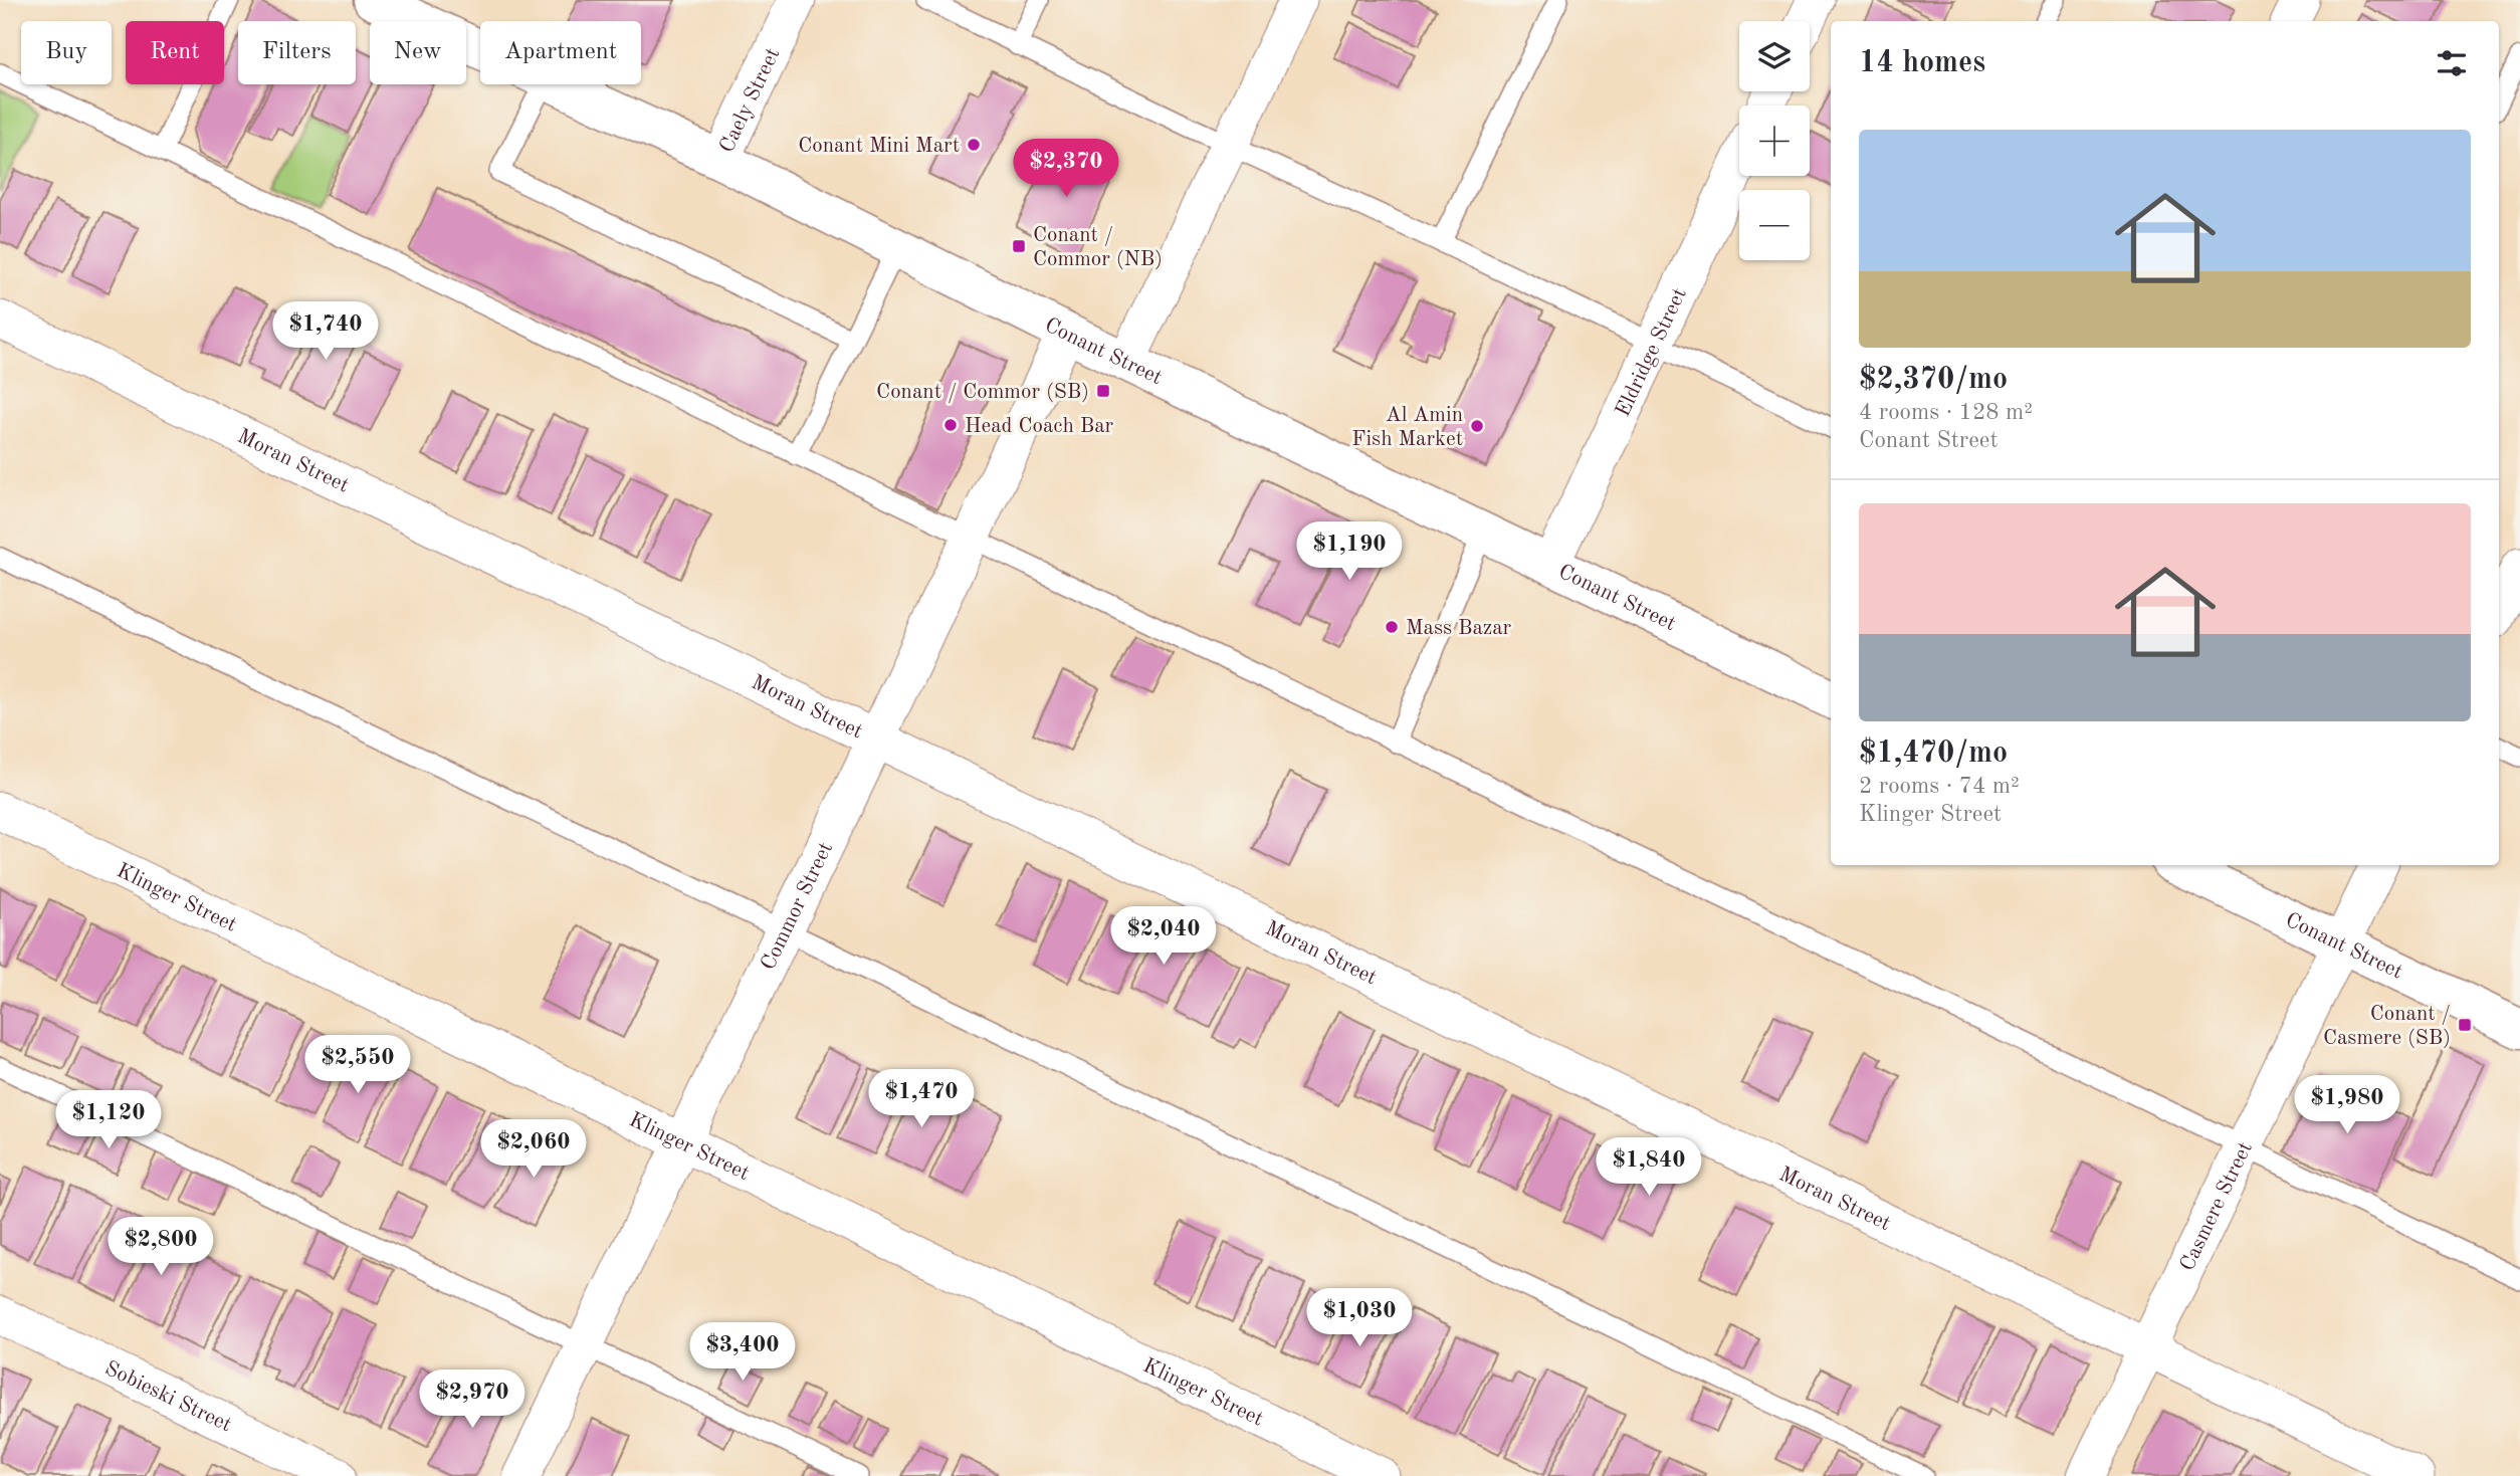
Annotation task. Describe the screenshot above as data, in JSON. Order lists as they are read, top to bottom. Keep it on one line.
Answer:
{"streets":{"main road":["Conant Street"],"street":["Caely Street","Eldridge Street","Moran Street","Klinger Street","Commor Street","Casmere Street","Sobieski Street"]},"crossings":[["Caely Street","Conant Street"],["Conant Street","Eldridge Street"],["Conant Street","Commor Street"],["Conant Street","Casmere Street"],["Moran Street","Commor Street"],["Moran Street","Casmere Street"],["Klinger Street","Commor Street"]],"places":{"other":["Conant Mini Mart","Head Coach Bar","Al Amin Fish Market","Mass Bazar"],"transit":["Conant / Commor (NB)","Conant / Commor (SB)","Conant / Casmere (SB)"]},"page":{"map_buttons":["+","−"],"chip":["Buy","Rent","Filters","New","Apartment"],"heading":"14 homes","list":[{"name":"$2,370/mo","note":"4 rooms · 128 m² · Conant Street"},{"name":"$1,470/mo","note":"2 rooms · 74 m² · Klinger Street"}],"price":["$2,370","$1,740","$1,190","$2,040","$2,550","$1,470","$1,980","$1,120","$2,060","$1,840","$2,800","$1,030","$3,400","$2,970"]}}
